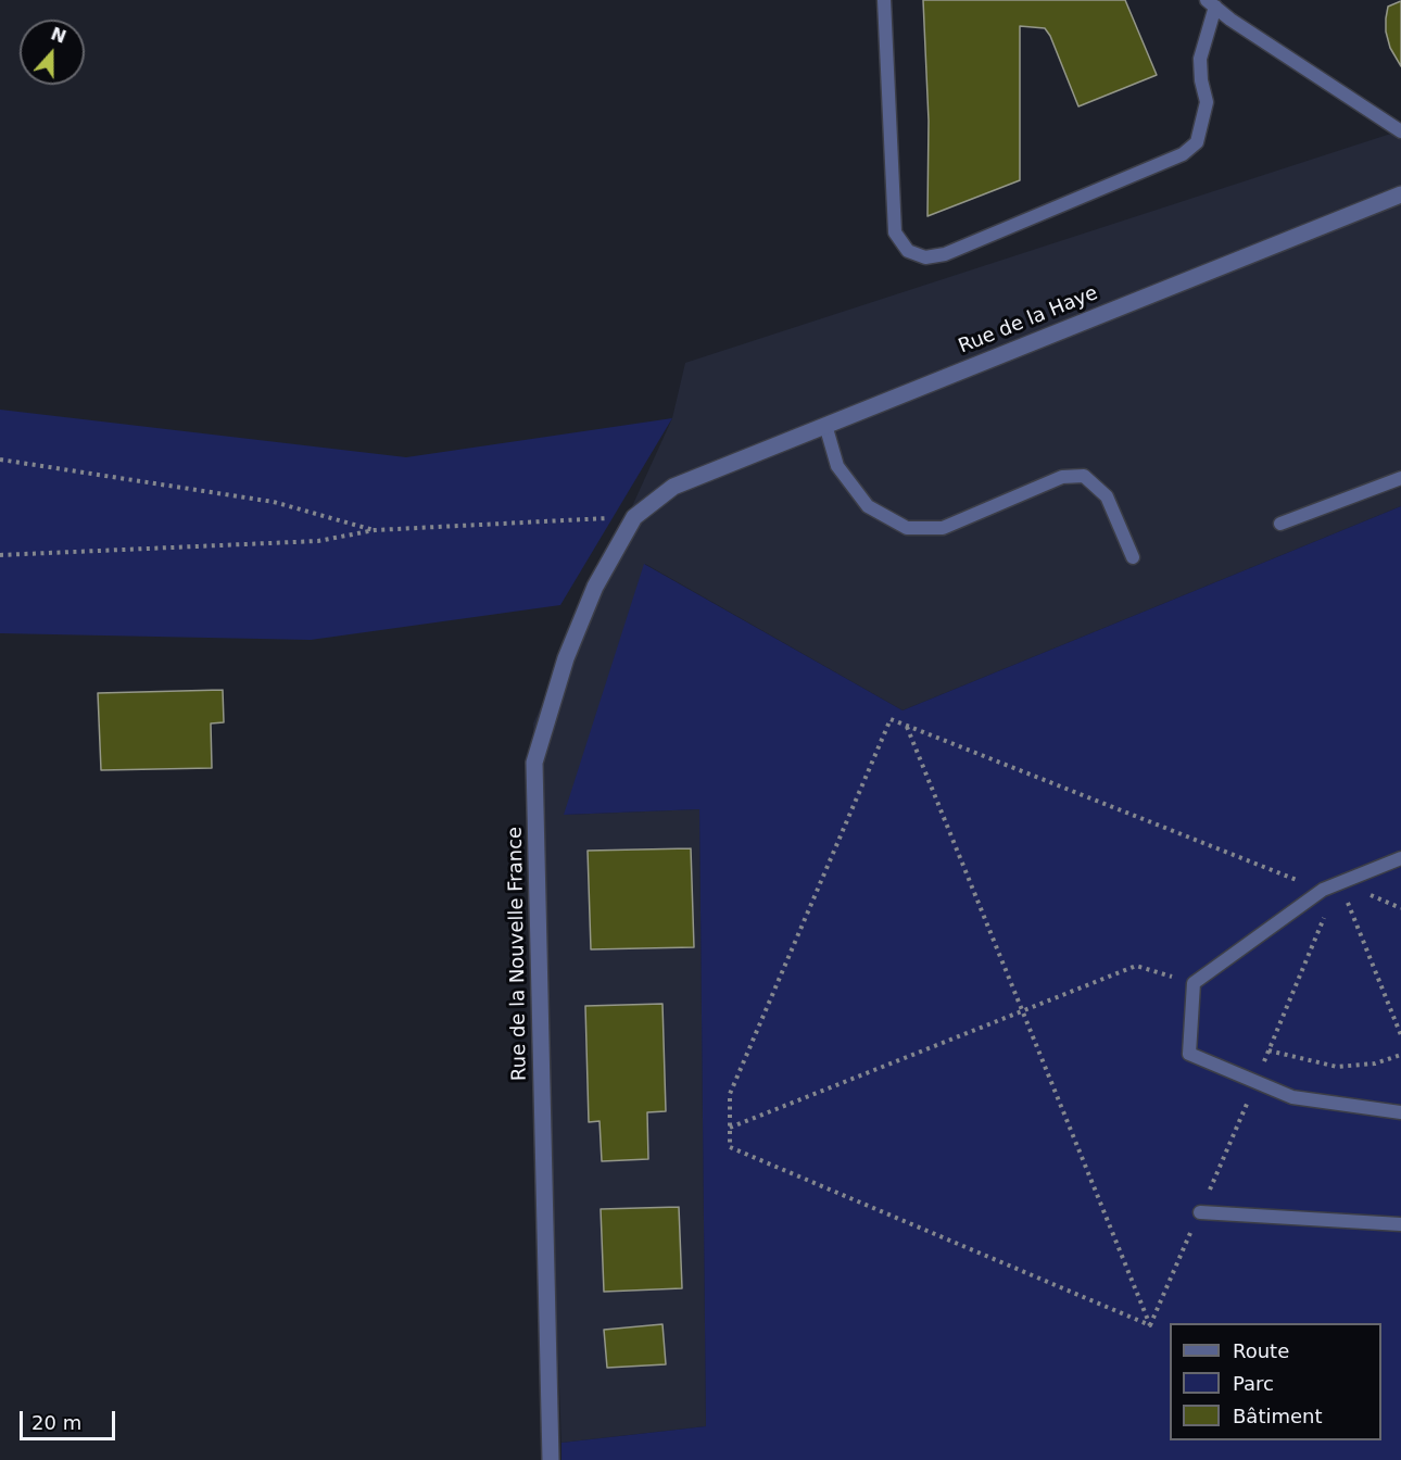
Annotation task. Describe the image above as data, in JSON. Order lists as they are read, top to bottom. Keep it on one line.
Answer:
{"streets":{"street":["Rue de la Haye","Rue de la Nouvelle France"]},"crossings":[["Rue de la Haye","Rue de la Nouvelle France"]],"legend":["Route","Parc","Bâtiment"],"scale_bar":"20 m","north":"top"}
